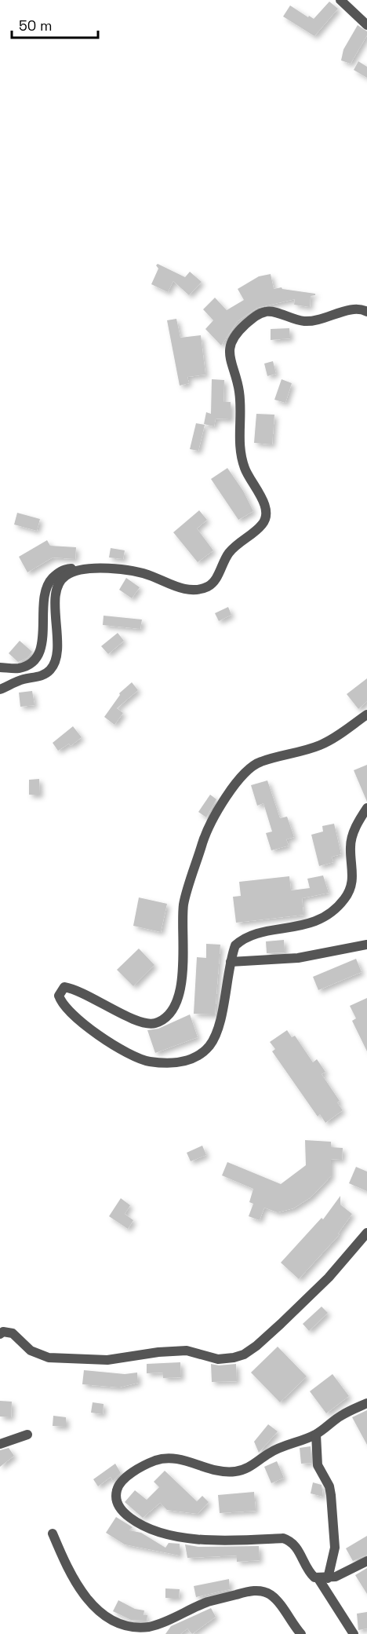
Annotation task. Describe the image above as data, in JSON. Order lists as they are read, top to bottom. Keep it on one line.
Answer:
{"scale_bar":"50 m"}
